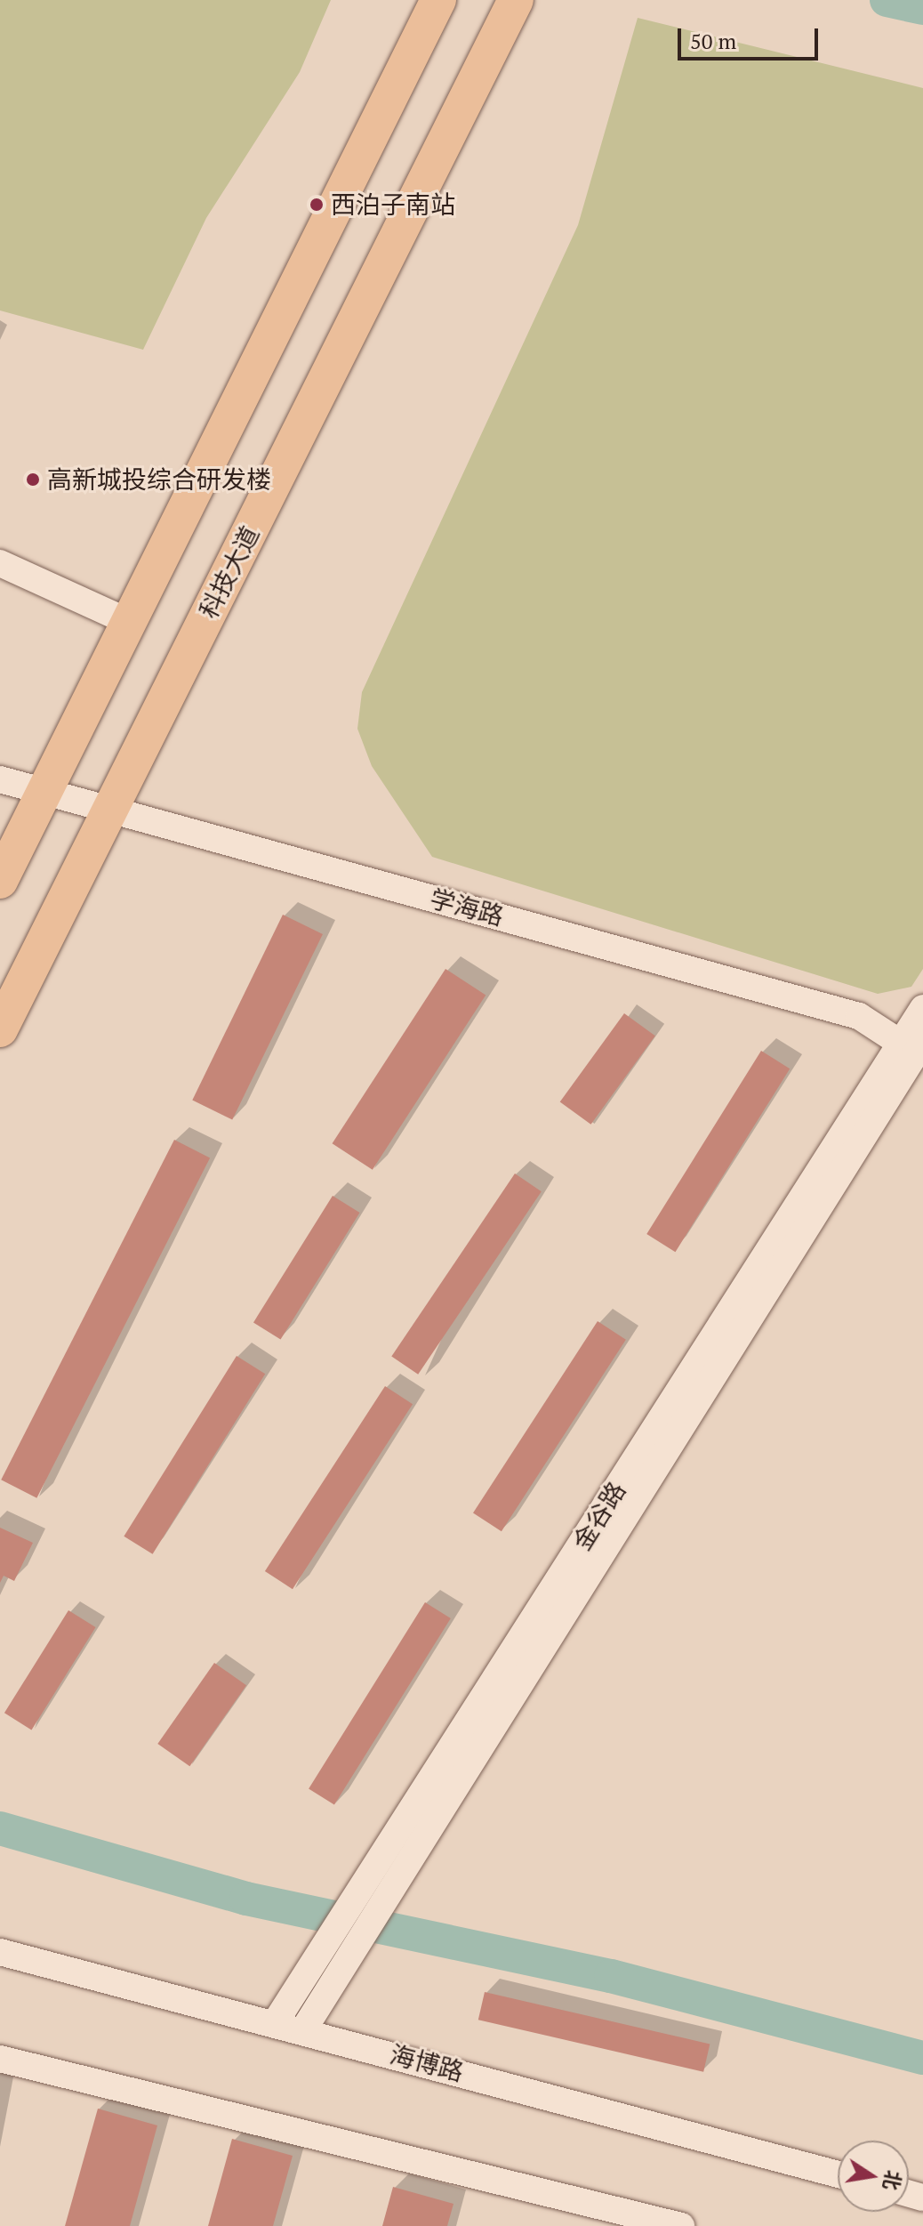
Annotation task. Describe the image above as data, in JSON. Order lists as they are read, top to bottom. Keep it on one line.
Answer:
{"streets":{"main road":["科技大道"],"street":["学海路","金谷路","海博路"]},"crossings":[["科技大道","学海路"],["学海路","金谷路"],["金谷路","海博路"]],"places":["西泊子南站","高新城投综合研发楼"],"scale_bar":"50 m","north":"right"}
